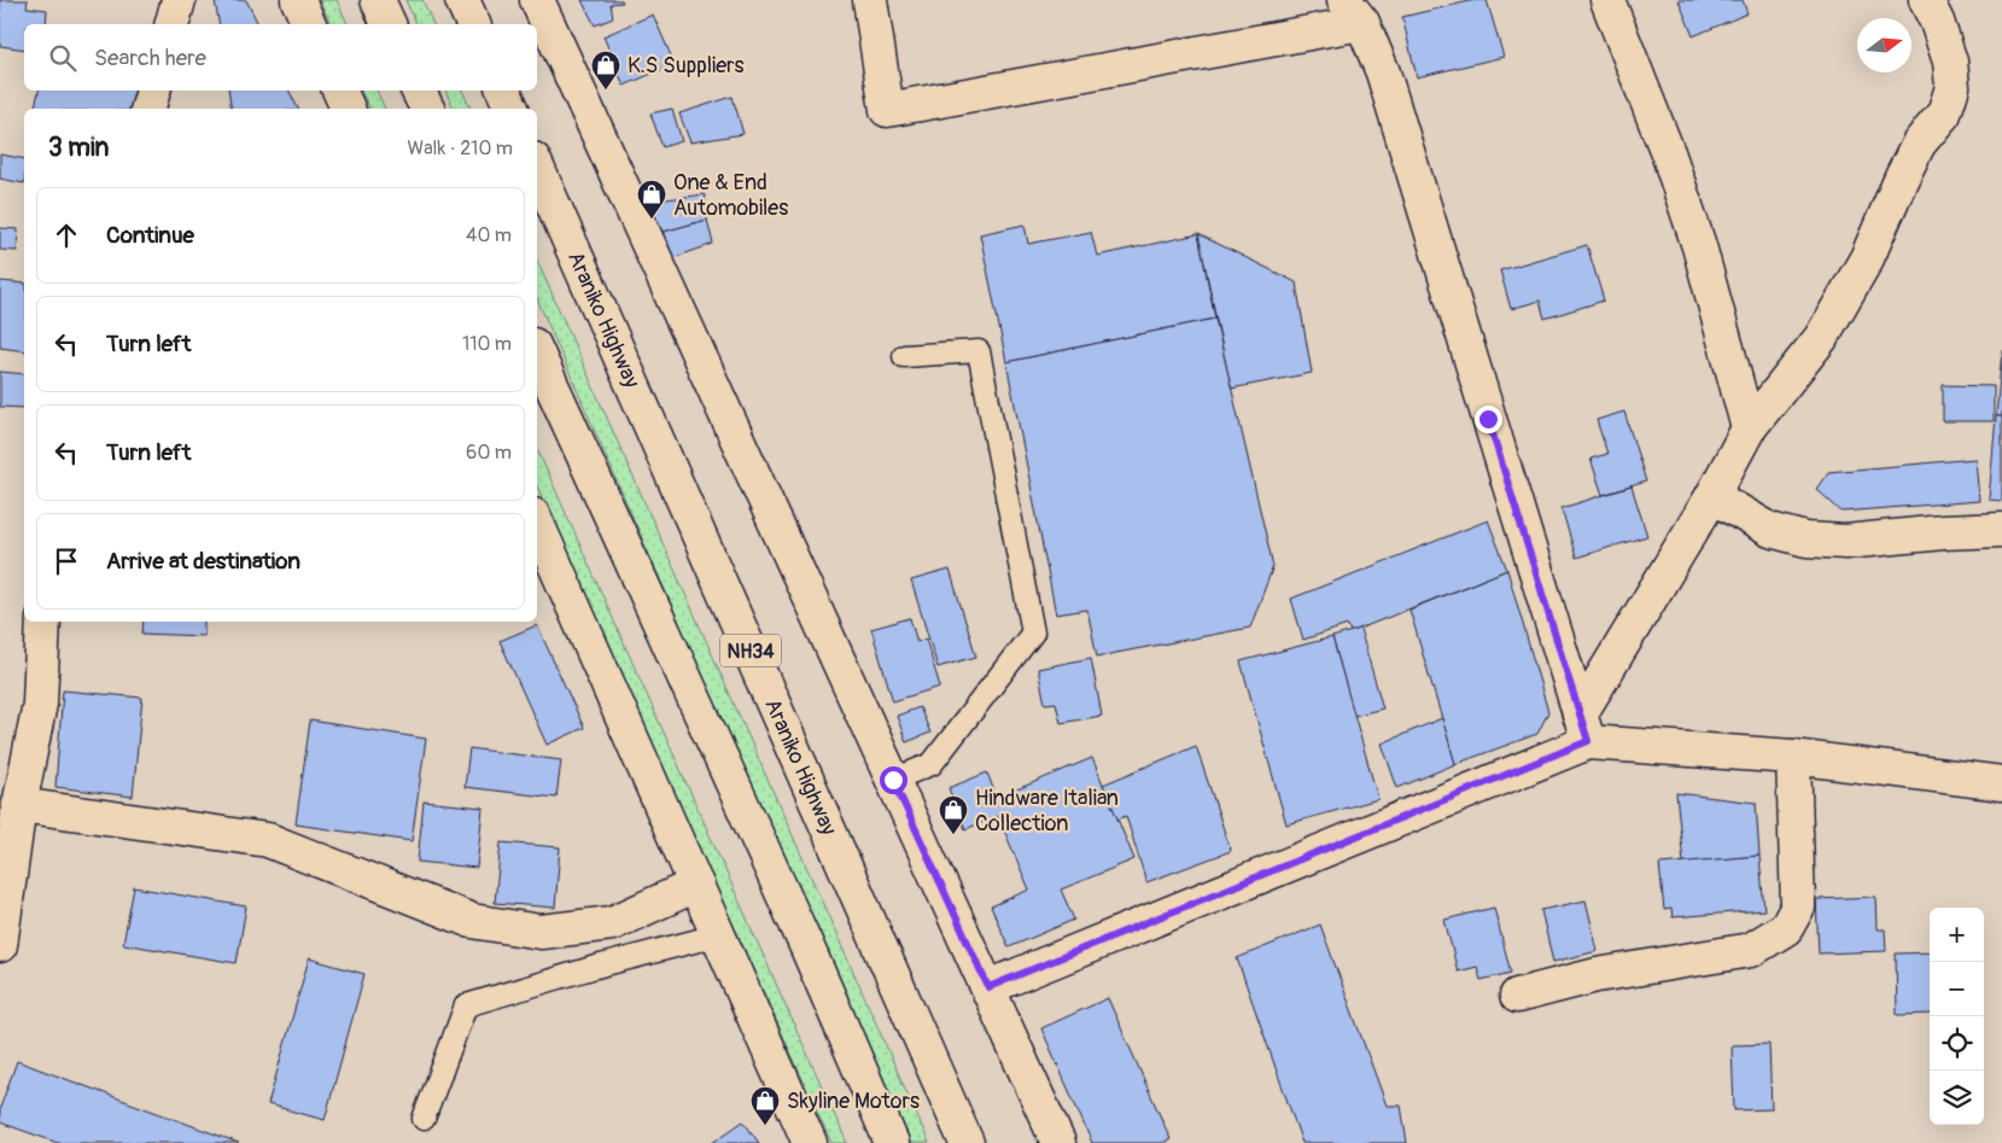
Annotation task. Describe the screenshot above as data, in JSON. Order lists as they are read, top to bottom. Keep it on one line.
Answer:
{"streets":{"main road":["Araniko Highway","NH34"]},"places":{"shop":["K.S Suppliers","One & End Automobiles","Hindware Italian Collection","Skyline Motors"]},"north":"right","page":{"search":"Search here","heading":["3 min","Walk · 210 m"],"list":[["Continue","40 m"],["Turn left","110 m"],["Turn left","60 m"],"Arrive at destination"],"map_buttons":["+","−"]}}
